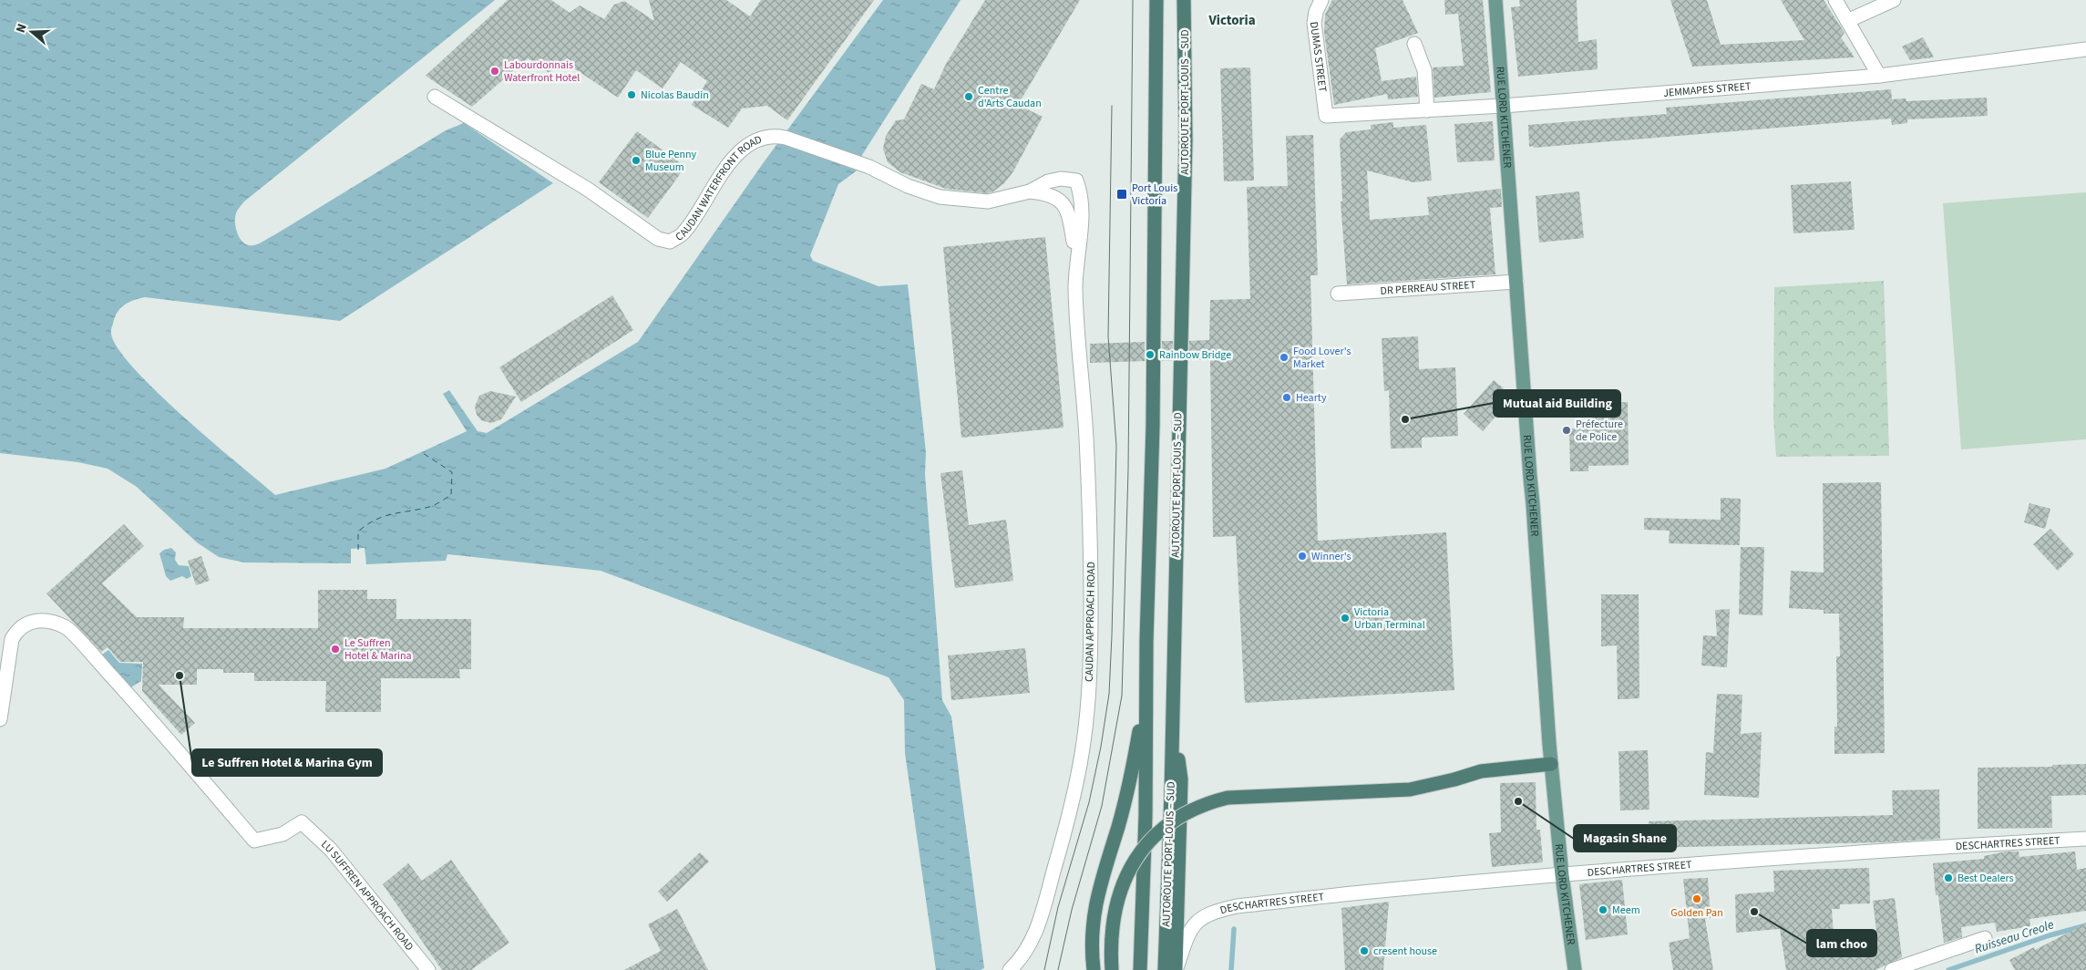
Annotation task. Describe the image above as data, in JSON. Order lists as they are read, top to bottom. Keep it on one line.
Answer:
{"streets":{"highway":["AUTOROUTE PORT-LOUIS – SUD"],"main road":["RUE LORD KITCHENER"],"street":["DUMAS STREET","JEMMAPES STREET","CAUDAN WATERFRONT ROAD","DR PERREAU STREET","CAUDAN APPROACH ROAD","DESCHARTRES STREET","LU SUFFREN APPROACH ROAD"]},"crossings":[["DUMAS STREET","JEMMAPES STREET"],["JEMMAPES STREET","RUE LORD KITCHENER"],["RUE LORD KITCHENER","DR PERREAU STREET"],["RUE LORD KITCHENER","DESCHARTRES STREET"]],"districts":["Victoria"],"water":["Ruisseau Creole"],"places":{"other":["Labourdonnais Waterfront Hotel","Nicolas Baudin","Centre d'Arts Caudan","Blue Penny Museum","Rainbow Bridge","Food Lover's Market","Hearty","Mutual aid Building","Préfecture de Police","Winner's","Victoria Urban Terminal","Le Suffren Hotel & Marina","Le Suffren Hotel & Marina Gym","Magasin Shane","Best Dealers","Golden Pan","Meem","lam choo","cresent house"],"transit":["Port Louis Victoria"]},"north":"left"}
